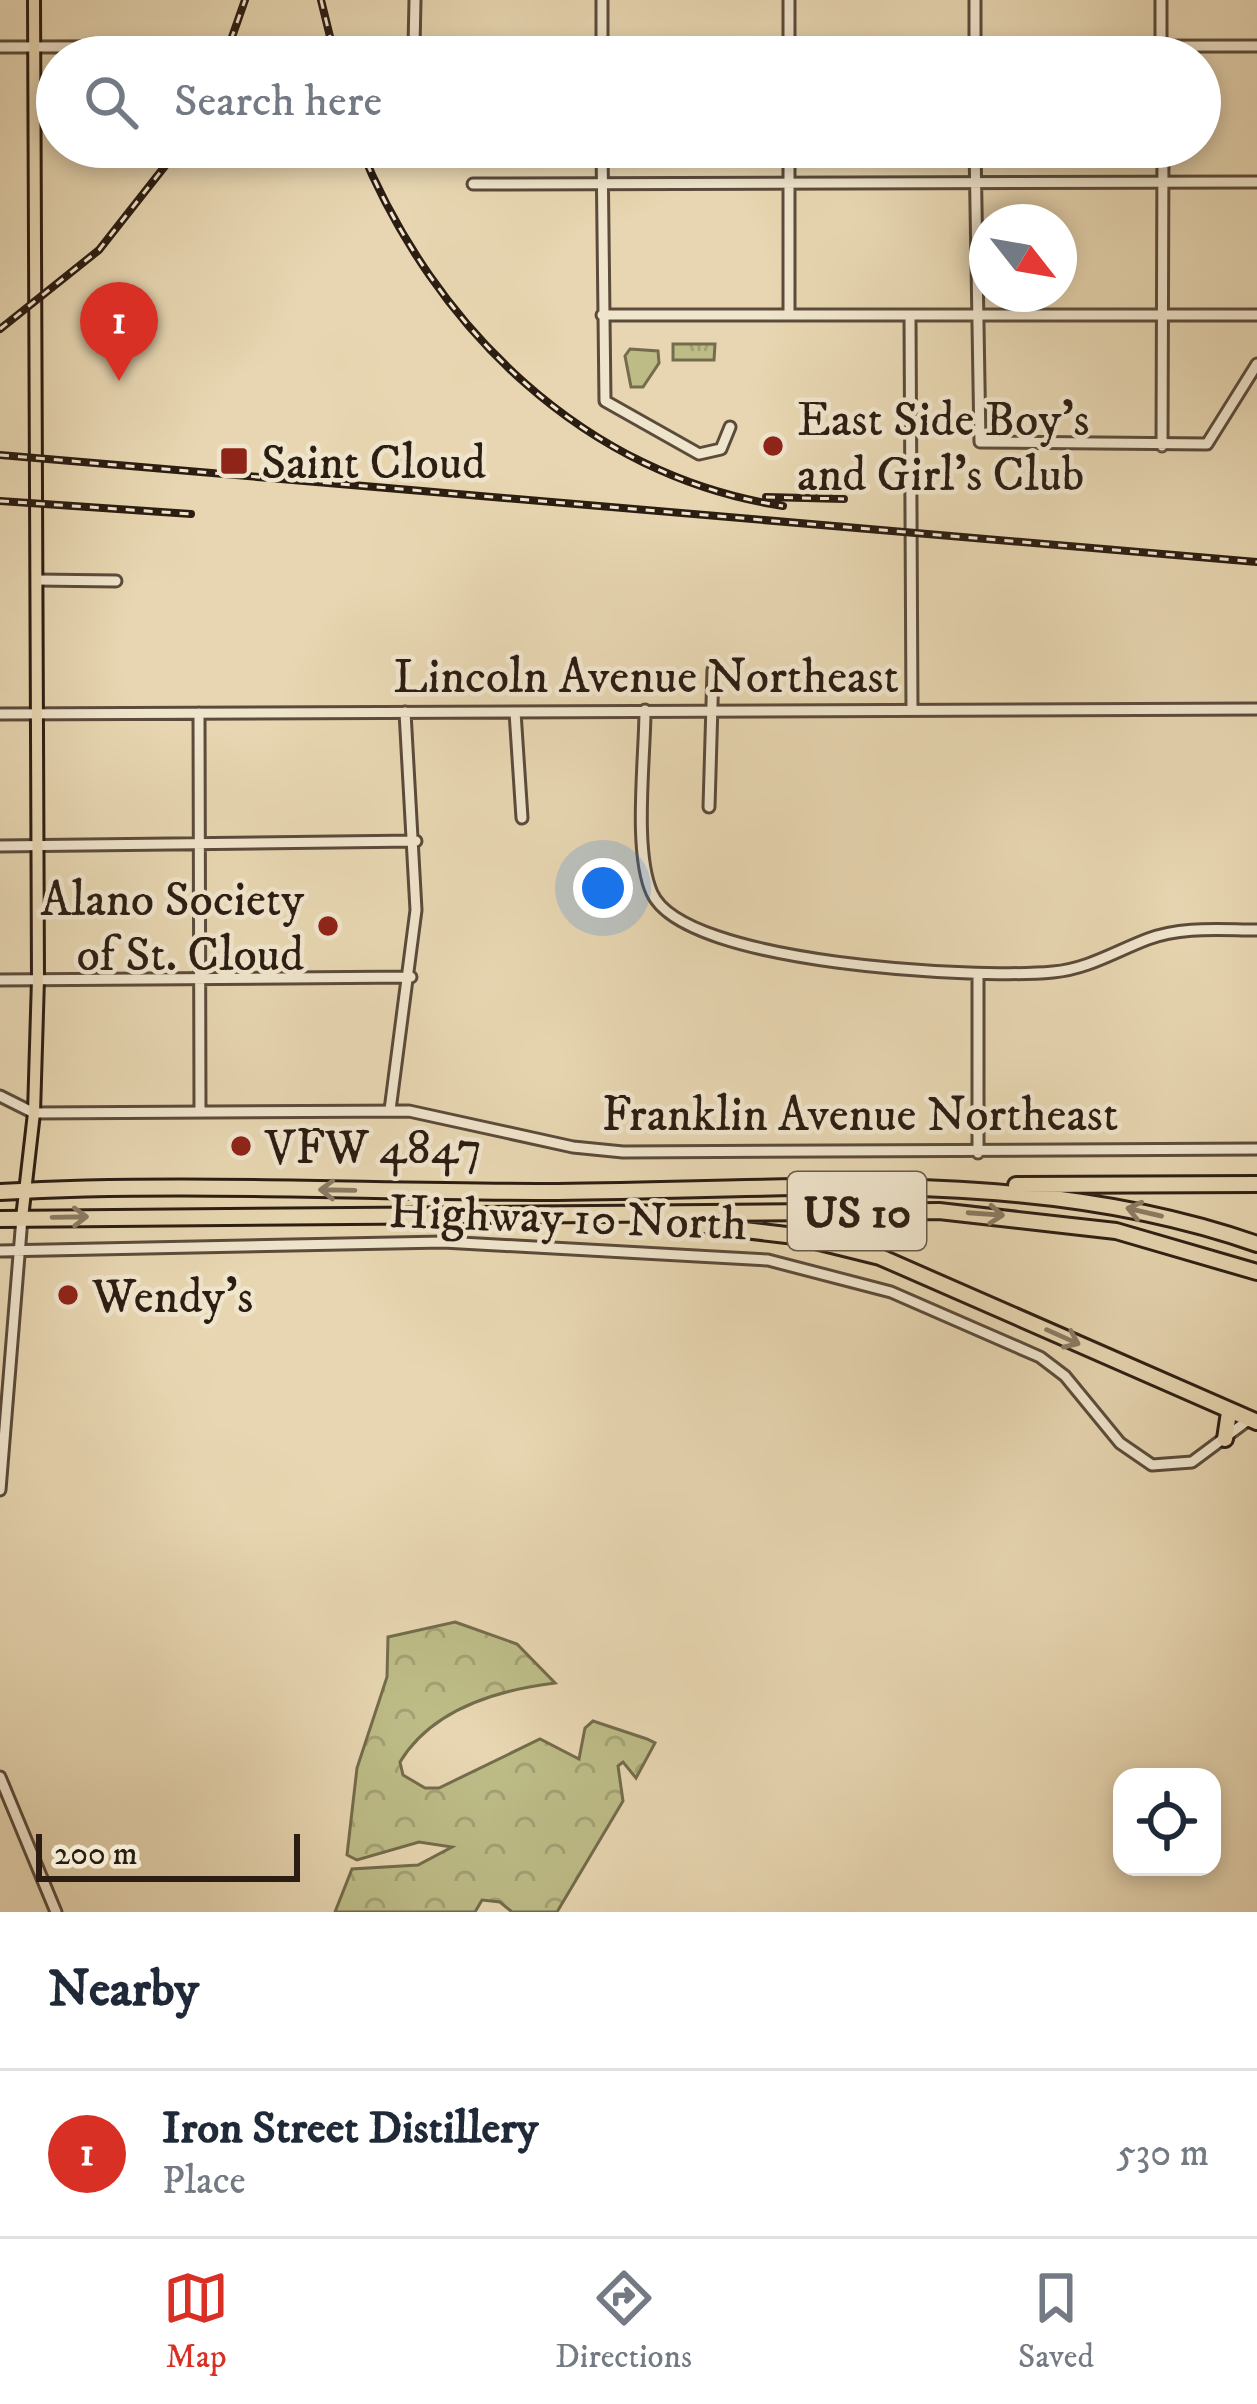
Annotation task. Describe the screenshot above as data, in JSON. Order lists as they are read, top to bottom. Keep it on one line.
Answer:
{"streets":{"highway":["US 10"],"street":["Lincoln Avenue Northeast","Franklin Avenue Northeast","Highway 10 North"]},"places":{"other":["East Side Boy's and Girl's Club","Alano Society of St. Cloud","VFW 4847","Wendy's"],"transit":["Saint Cloud"]},"scale_bar":"200 m","north":"bottom right","page":{"search":"Search here","pins":"1","scale":"200 m","heading":"Nearby","list":[{"mark":"1","name":"Iron Street Distillery","note":"Place","value":"530 m"}],"nav":["Map","Directions","Saved"]}}
